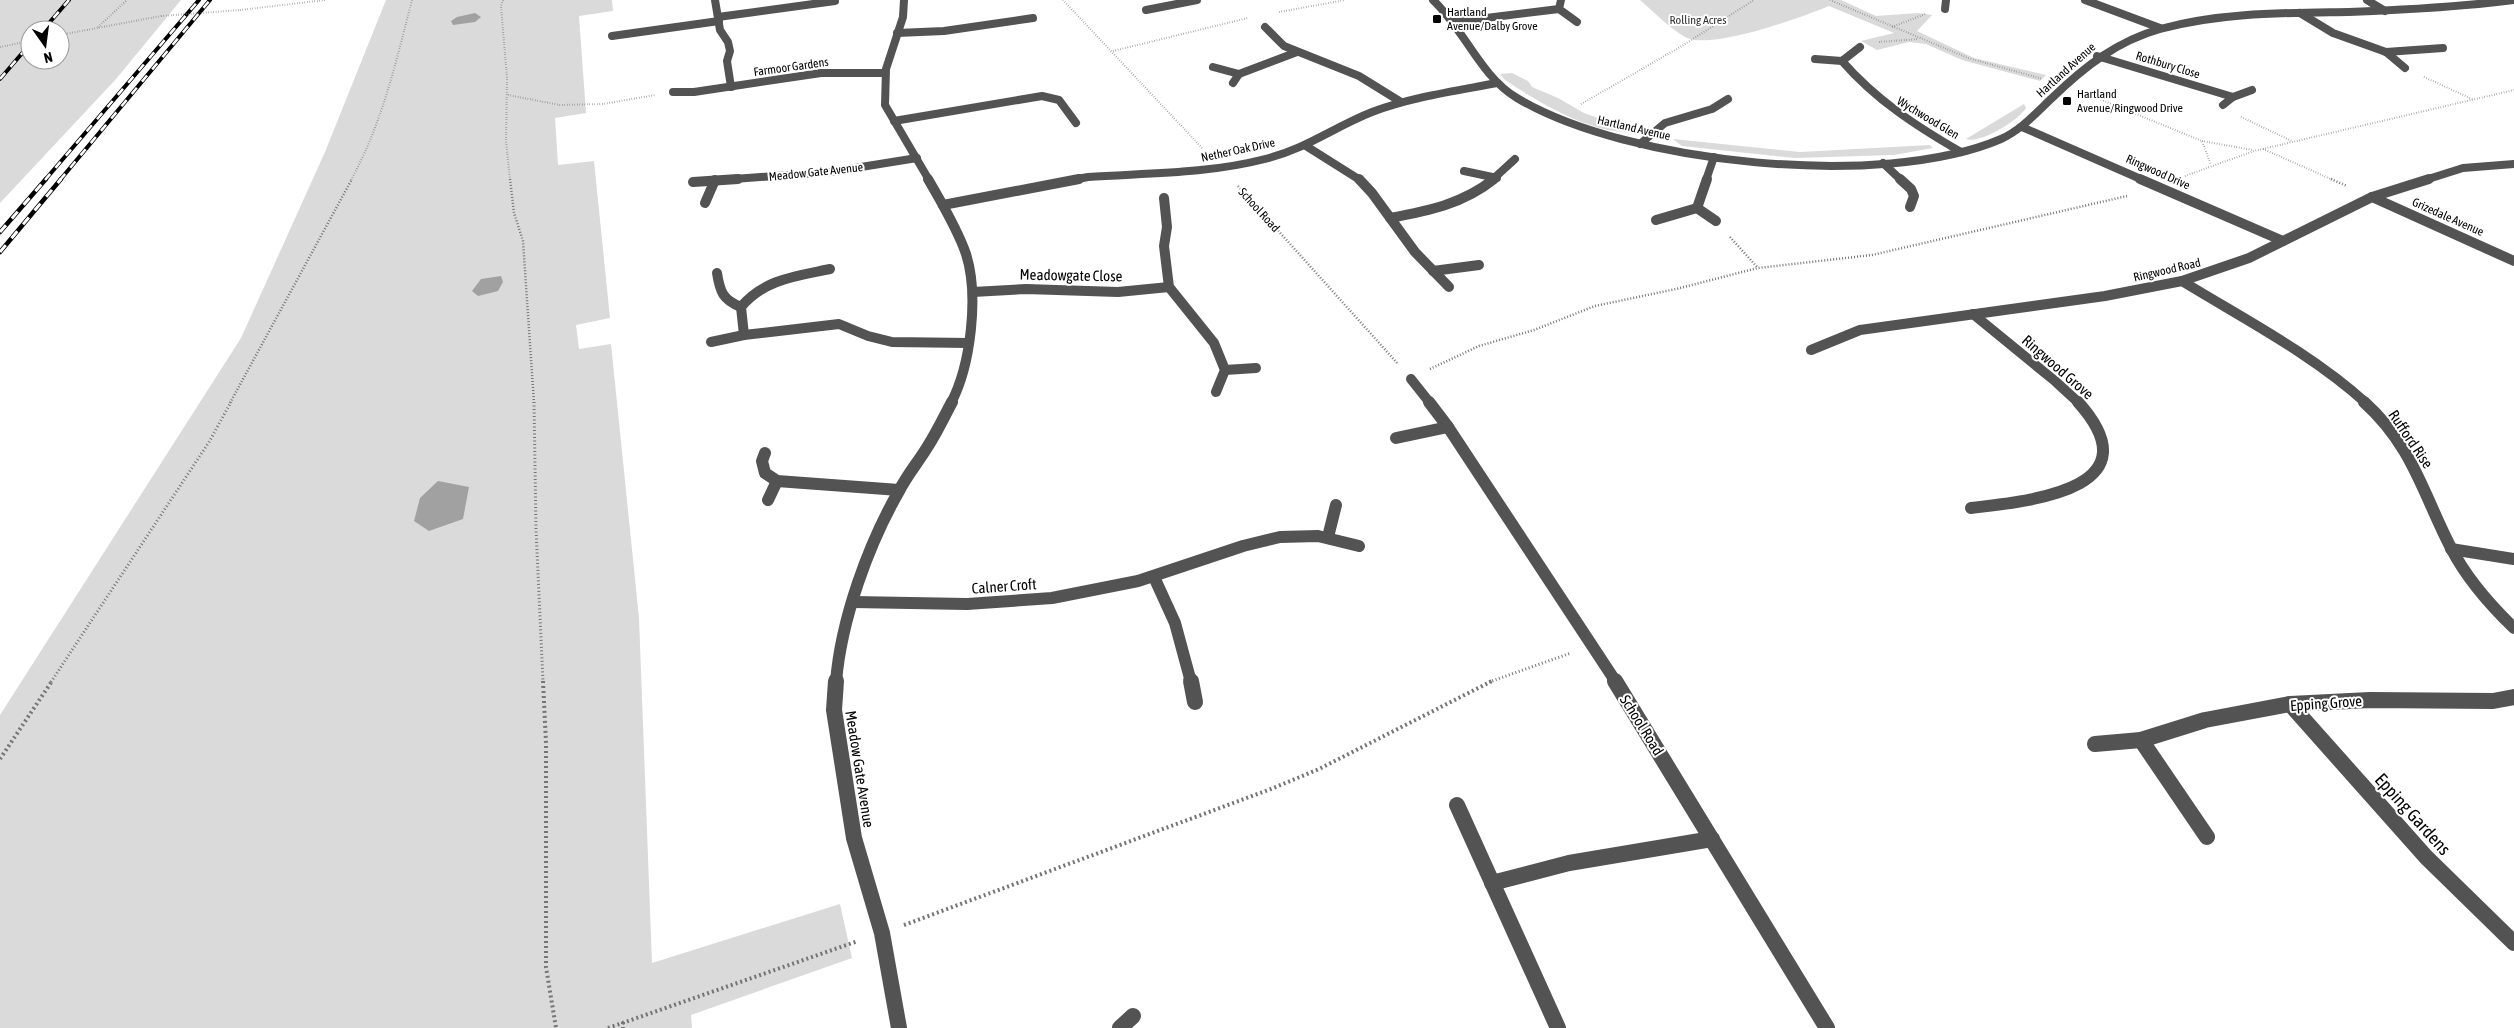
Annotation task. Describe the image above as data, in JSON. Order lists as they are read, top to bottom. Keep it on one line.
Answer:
{"streets":{"street":["Rothbury Close","Farmoor Gardens","Hartland Avenue","Wychwood Glen","Nether Oak Drive","Meadow Gate Avenue","Ringwood Drive","School Road","Grizedale Avenue","Ringwood Road","Meadowgate Close","Ringwood Grove","Rufford Rise","Calner Croft","Epping Grove","Epping Gardens"]},"crossings":[["Rothbury Close","Hartland Avenue"],["Farmoor Gardens","Meadow Gate Avenue"],["Hartland Avenue","Wychwood Glen"],["Hartland Avenue","Nether Oak Drive"],["Hartland Avenue","Ringwood Drive"],["Nether Oak Drive","Meadow Gate Avenue"],["Nether Oak Drive","School Road"],["Meadow Gate Avenue","Meadowgate Close"],["Meadow Gate Avenue","Calner Croft"],["Ringwood Drive","Ringwood Road"],["Grizedale Avenue","Ringwood Road"],["Ringwood Road","Ringwood Grove"],["Ringwood Road","Rufford Rise"],["Epping Grove","Epping Gardens"]],"parks":["Rolling Acres"],"places":{"transit":["Hartland Avenue/Dalby Grove","Hartland Avenue/Ringwood Drive"]},"north":"bottom"}
